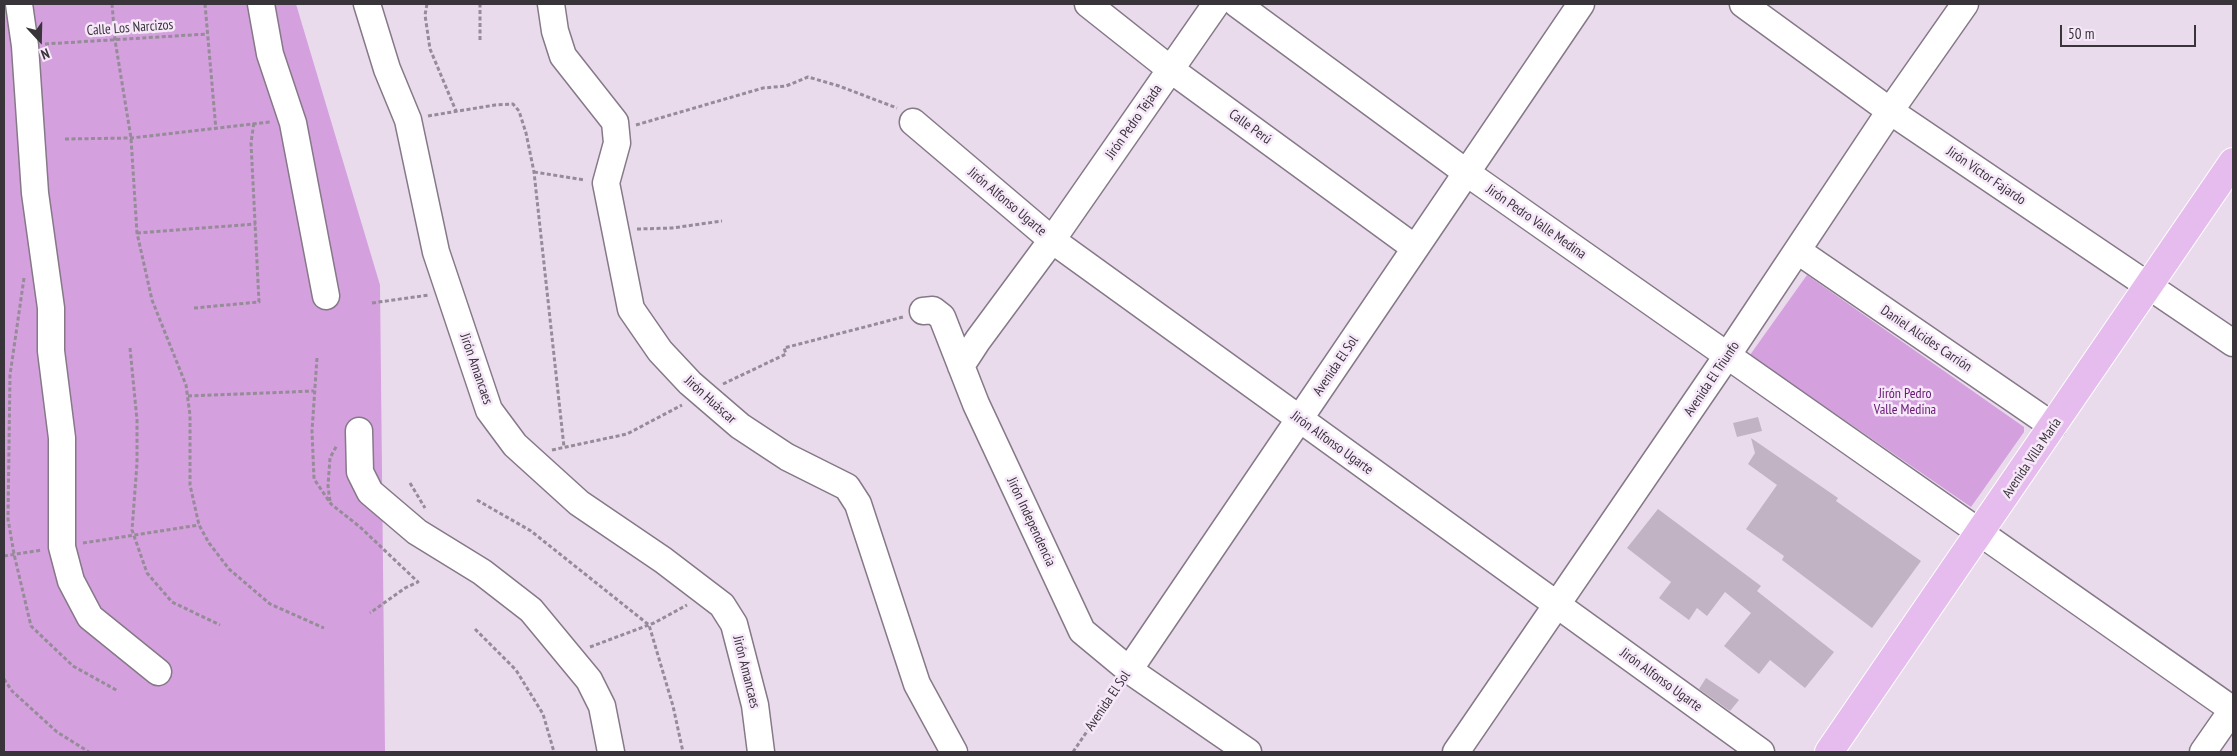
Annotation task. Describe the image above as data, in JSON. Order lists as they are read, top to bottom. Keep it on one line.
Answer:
{"streets":{"main road":["Avenida Villa María"],"street":["Jirón Pedro Tejada","Calle Perú","Jirón Víctor Fajardo","Jirón Alfonso Ugarte","Jirón Pedro Valle Medina","Daniel Alcides Carrión","Avenida El Sol","Jirón Amancaes","Avenida El Triunfo","Jirón Huáscar","Jirón Independencia"],"path":["Calle Los Narcizos"]},"crossings":[["Jirón Pedro Tejada","Calle Perú"],["Jirón Pedro Tejada","Jirón Alfonso Ugarte"],["Calle Perú","Avenida El Sol"],["Jirón Víctor Fajardo","Avenida El Triunfo"],["Jirón Víctor Fajardo","Avenida Villa María"],["Jirón Alfonso Ugarte","Avenida El Sol"],["Jirón Alfonso Ugarte","Avenida El Triunfo"],["Jirón Pedro Valle Medina","Avenida El Sol"],["Jirón Pedro Valle Medina","Avenida El Triunfo"],["Jirón Pedro Valle Medina","Avenida Villa María"],["Daniel Alcides Carrión","Avenida El Triunfo"],["Daniel Alcides Carrión","Avenida Villa María"],["Avenida El Sol","Jirón Independencia"]],"parks":["Jirón Pedro Valle Medina"],"scale_bar":"50 m","north":"bottom"}
